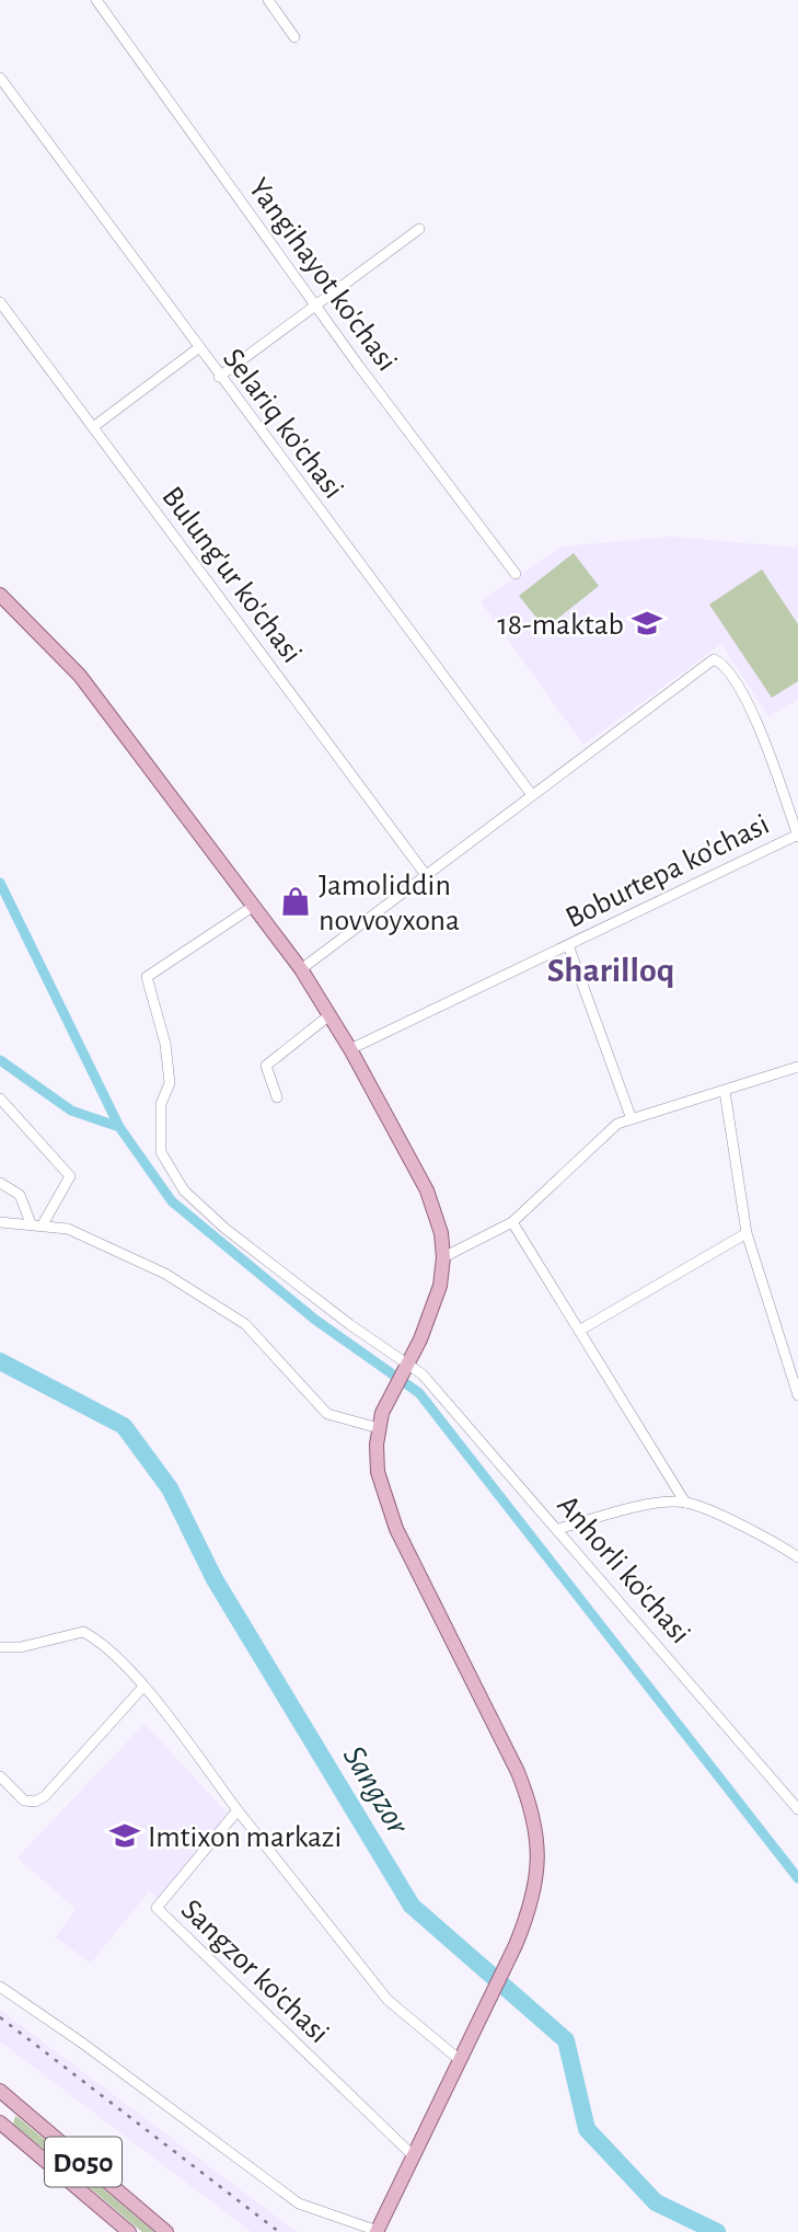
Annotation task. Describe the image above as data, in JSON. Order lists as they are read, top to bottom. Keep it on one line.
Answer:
{"streets":{"main road":["D050"],"street":["Yangihayot ko'chasi","Selariq ko'chasi","Bulung'ur ko'chasi","Boburtepa ko'chasi","Anhorli ko'chasi","Sangzor ko'chasi"]},"districts":["Sharilloq"],"water":["Sangzor"],"places":{"school or university":["18-maktab","Imtixon markazi"],"shop":["Jamoliddin novvoyxona"]}}
